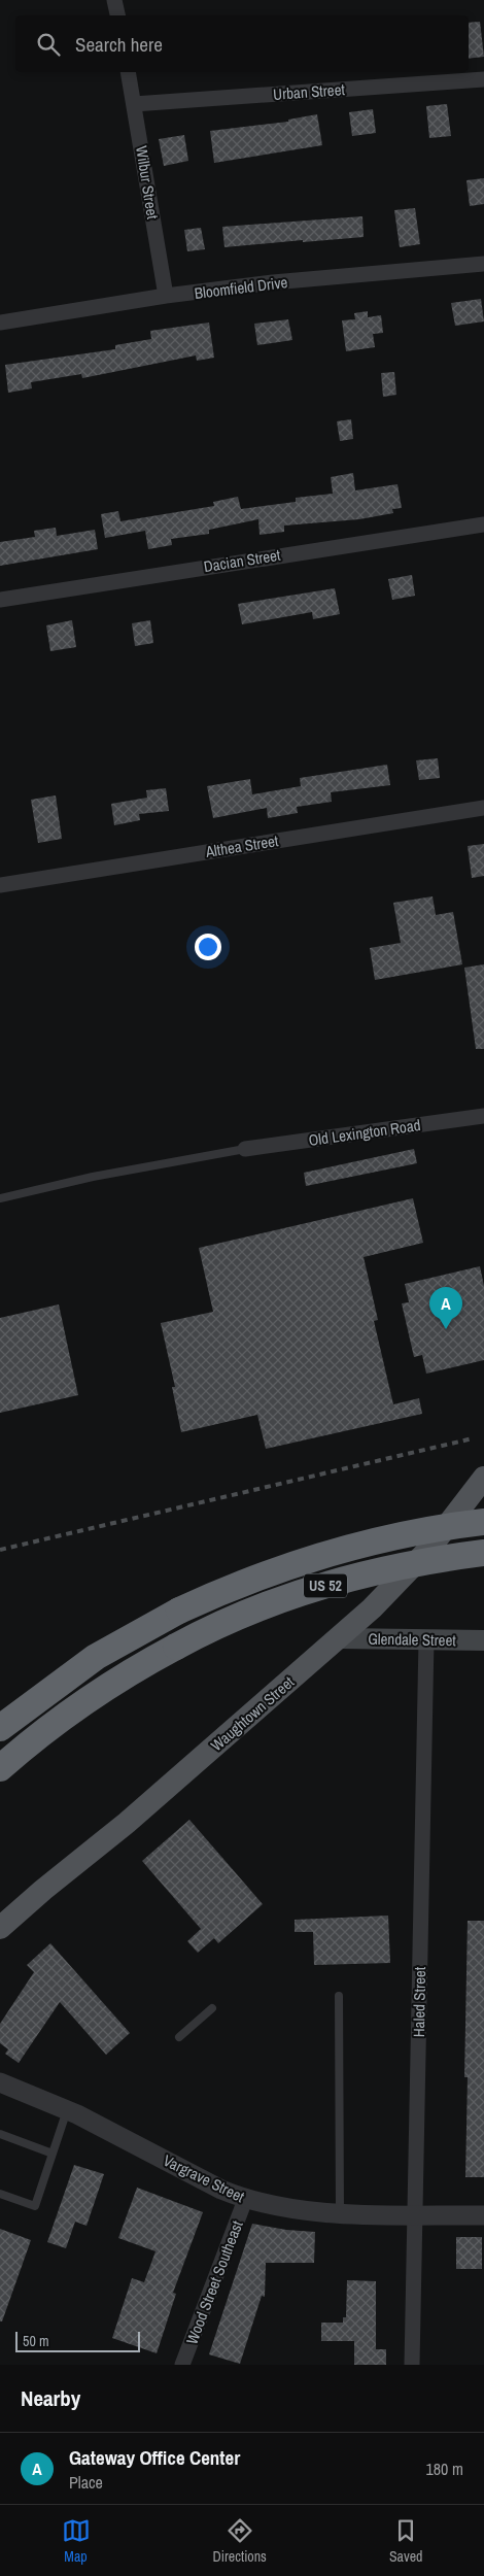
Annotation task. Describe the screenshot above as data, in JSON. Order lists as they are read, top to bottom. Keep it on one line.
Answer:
{"streets":{"highway":["US 52"],"main road":["Glendale Street","Waughtown Street"],"street":["Urban Street","Wilbur Street","Bloomfield Drive","Dacian Street","Althea Street","Old Lexington Road","Haled Street","Vargrave Street","Wood Street Southeast"]},"crossings":[["Urban Street","Wilbur Street"],["Wilbur Street","Bloomfield Drive"],["Glendale Street","Waughtown Street"],["Glendale Street","Haled Street"],["Haled Street","Vargrave Street"],["Vargrave Street","Wood Street Southeast"]],"scale_bar":"50 m","page":{"search":"Search here","pins":"A","scale":"50 m","heading":"Nearby","list":[{"mark":"A","name":"Gateway Office Center","note":"Place","value":"180 m"}],"nav":["Map","Directions","Saved"]}}
